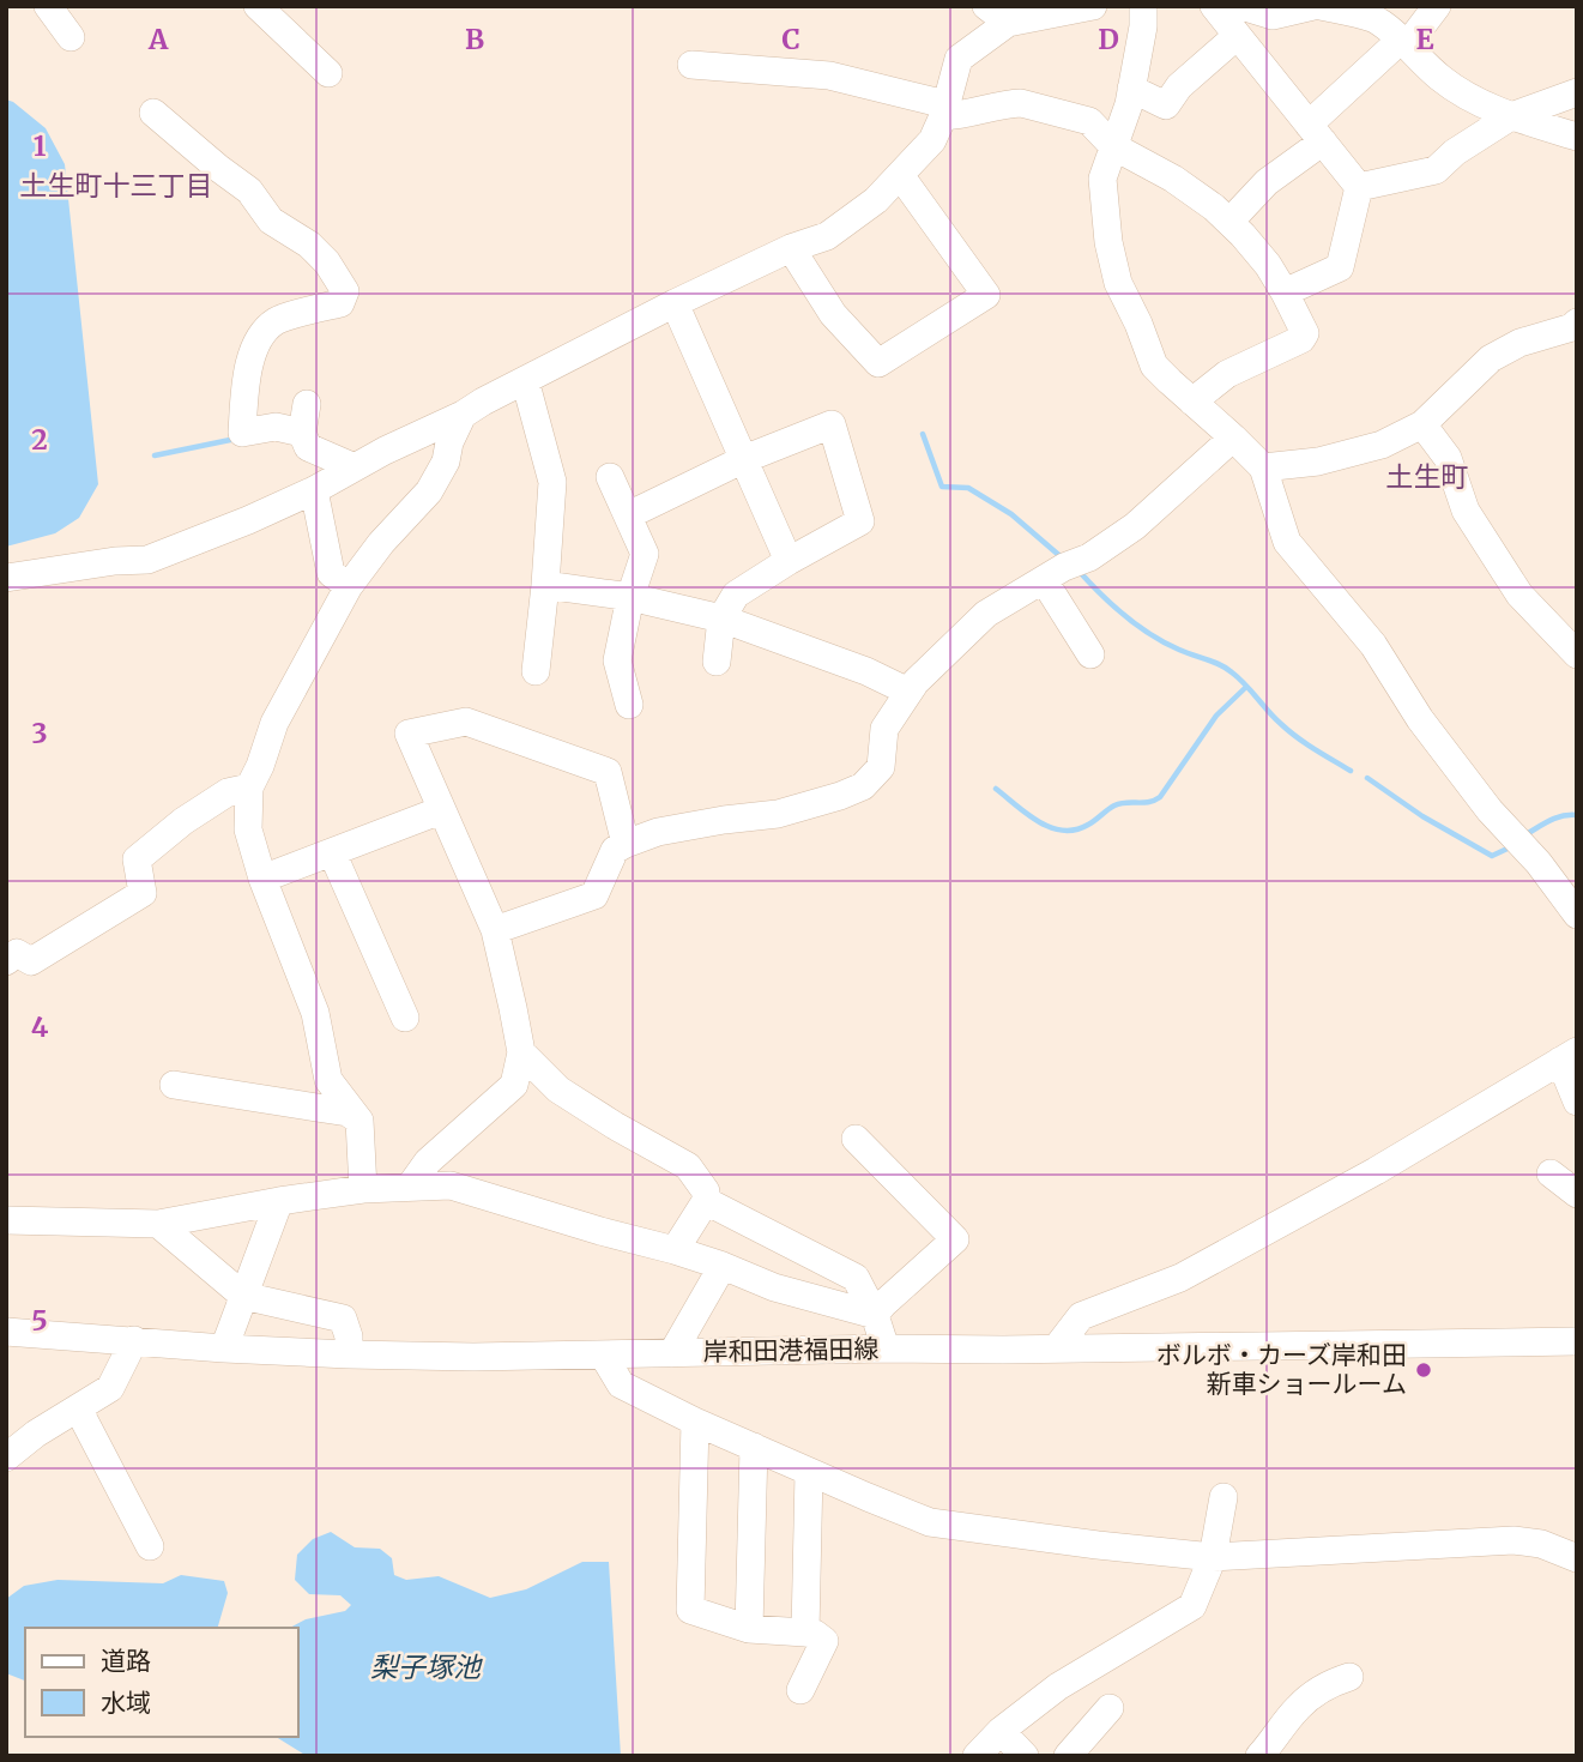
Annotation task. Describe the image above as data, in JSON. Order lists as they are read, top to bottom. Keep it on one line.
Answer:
{"streets":{"street":["岸和田港福田線"]},"districts":["土生町十三丁目","土生町"],"water":["梨子塚池"],"places":["ボルボ・カーズ岸和田 新車ショールーム"],"legend":["道路","水域"],"grid":{"columns":["A","B","C","D","E"],"rows":["1","2","3","4","5"]}}
